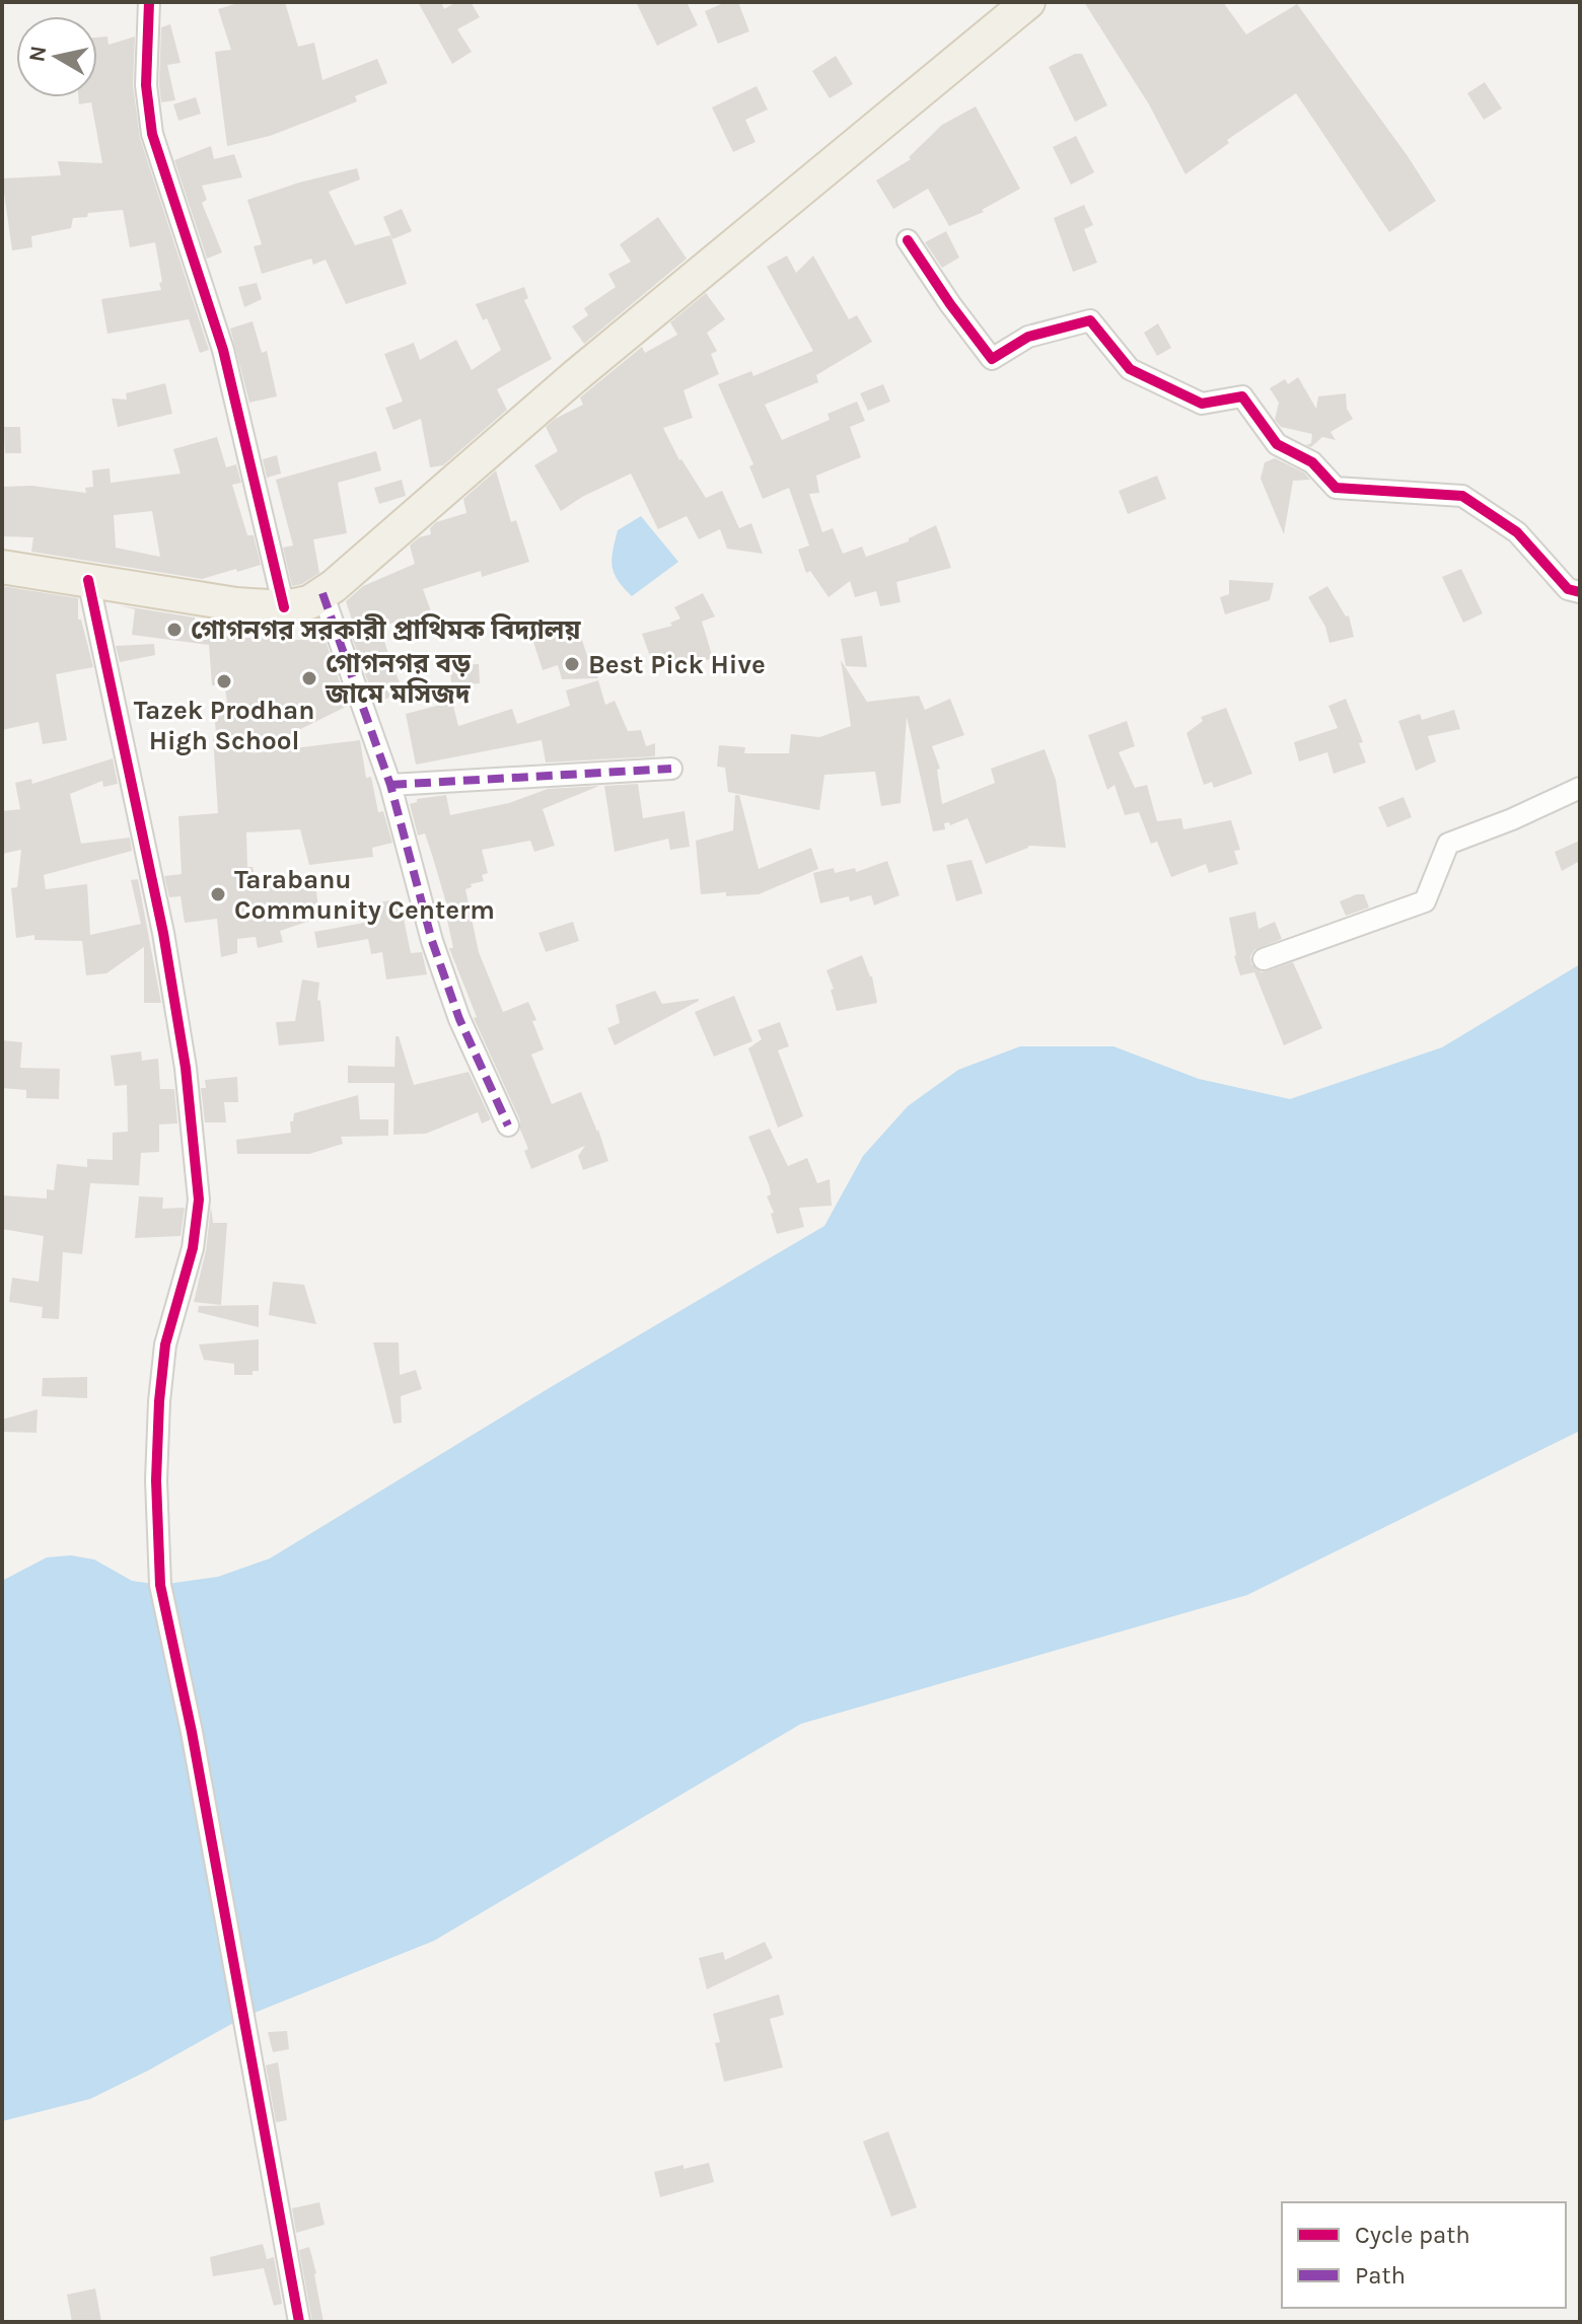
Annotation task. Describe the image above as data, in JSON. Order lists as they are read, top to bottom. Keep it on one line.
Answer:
{"places":["গোগনগর সরকারী প্রাথিমক বিদ্যালয়","Best Pick Hive","গোগনগর বড় জামে মসিজদ","Tazek Prodhan High School","Tarabanu Community Centerm"],"legend":["Cycle path","Path"],"north":"left"}
